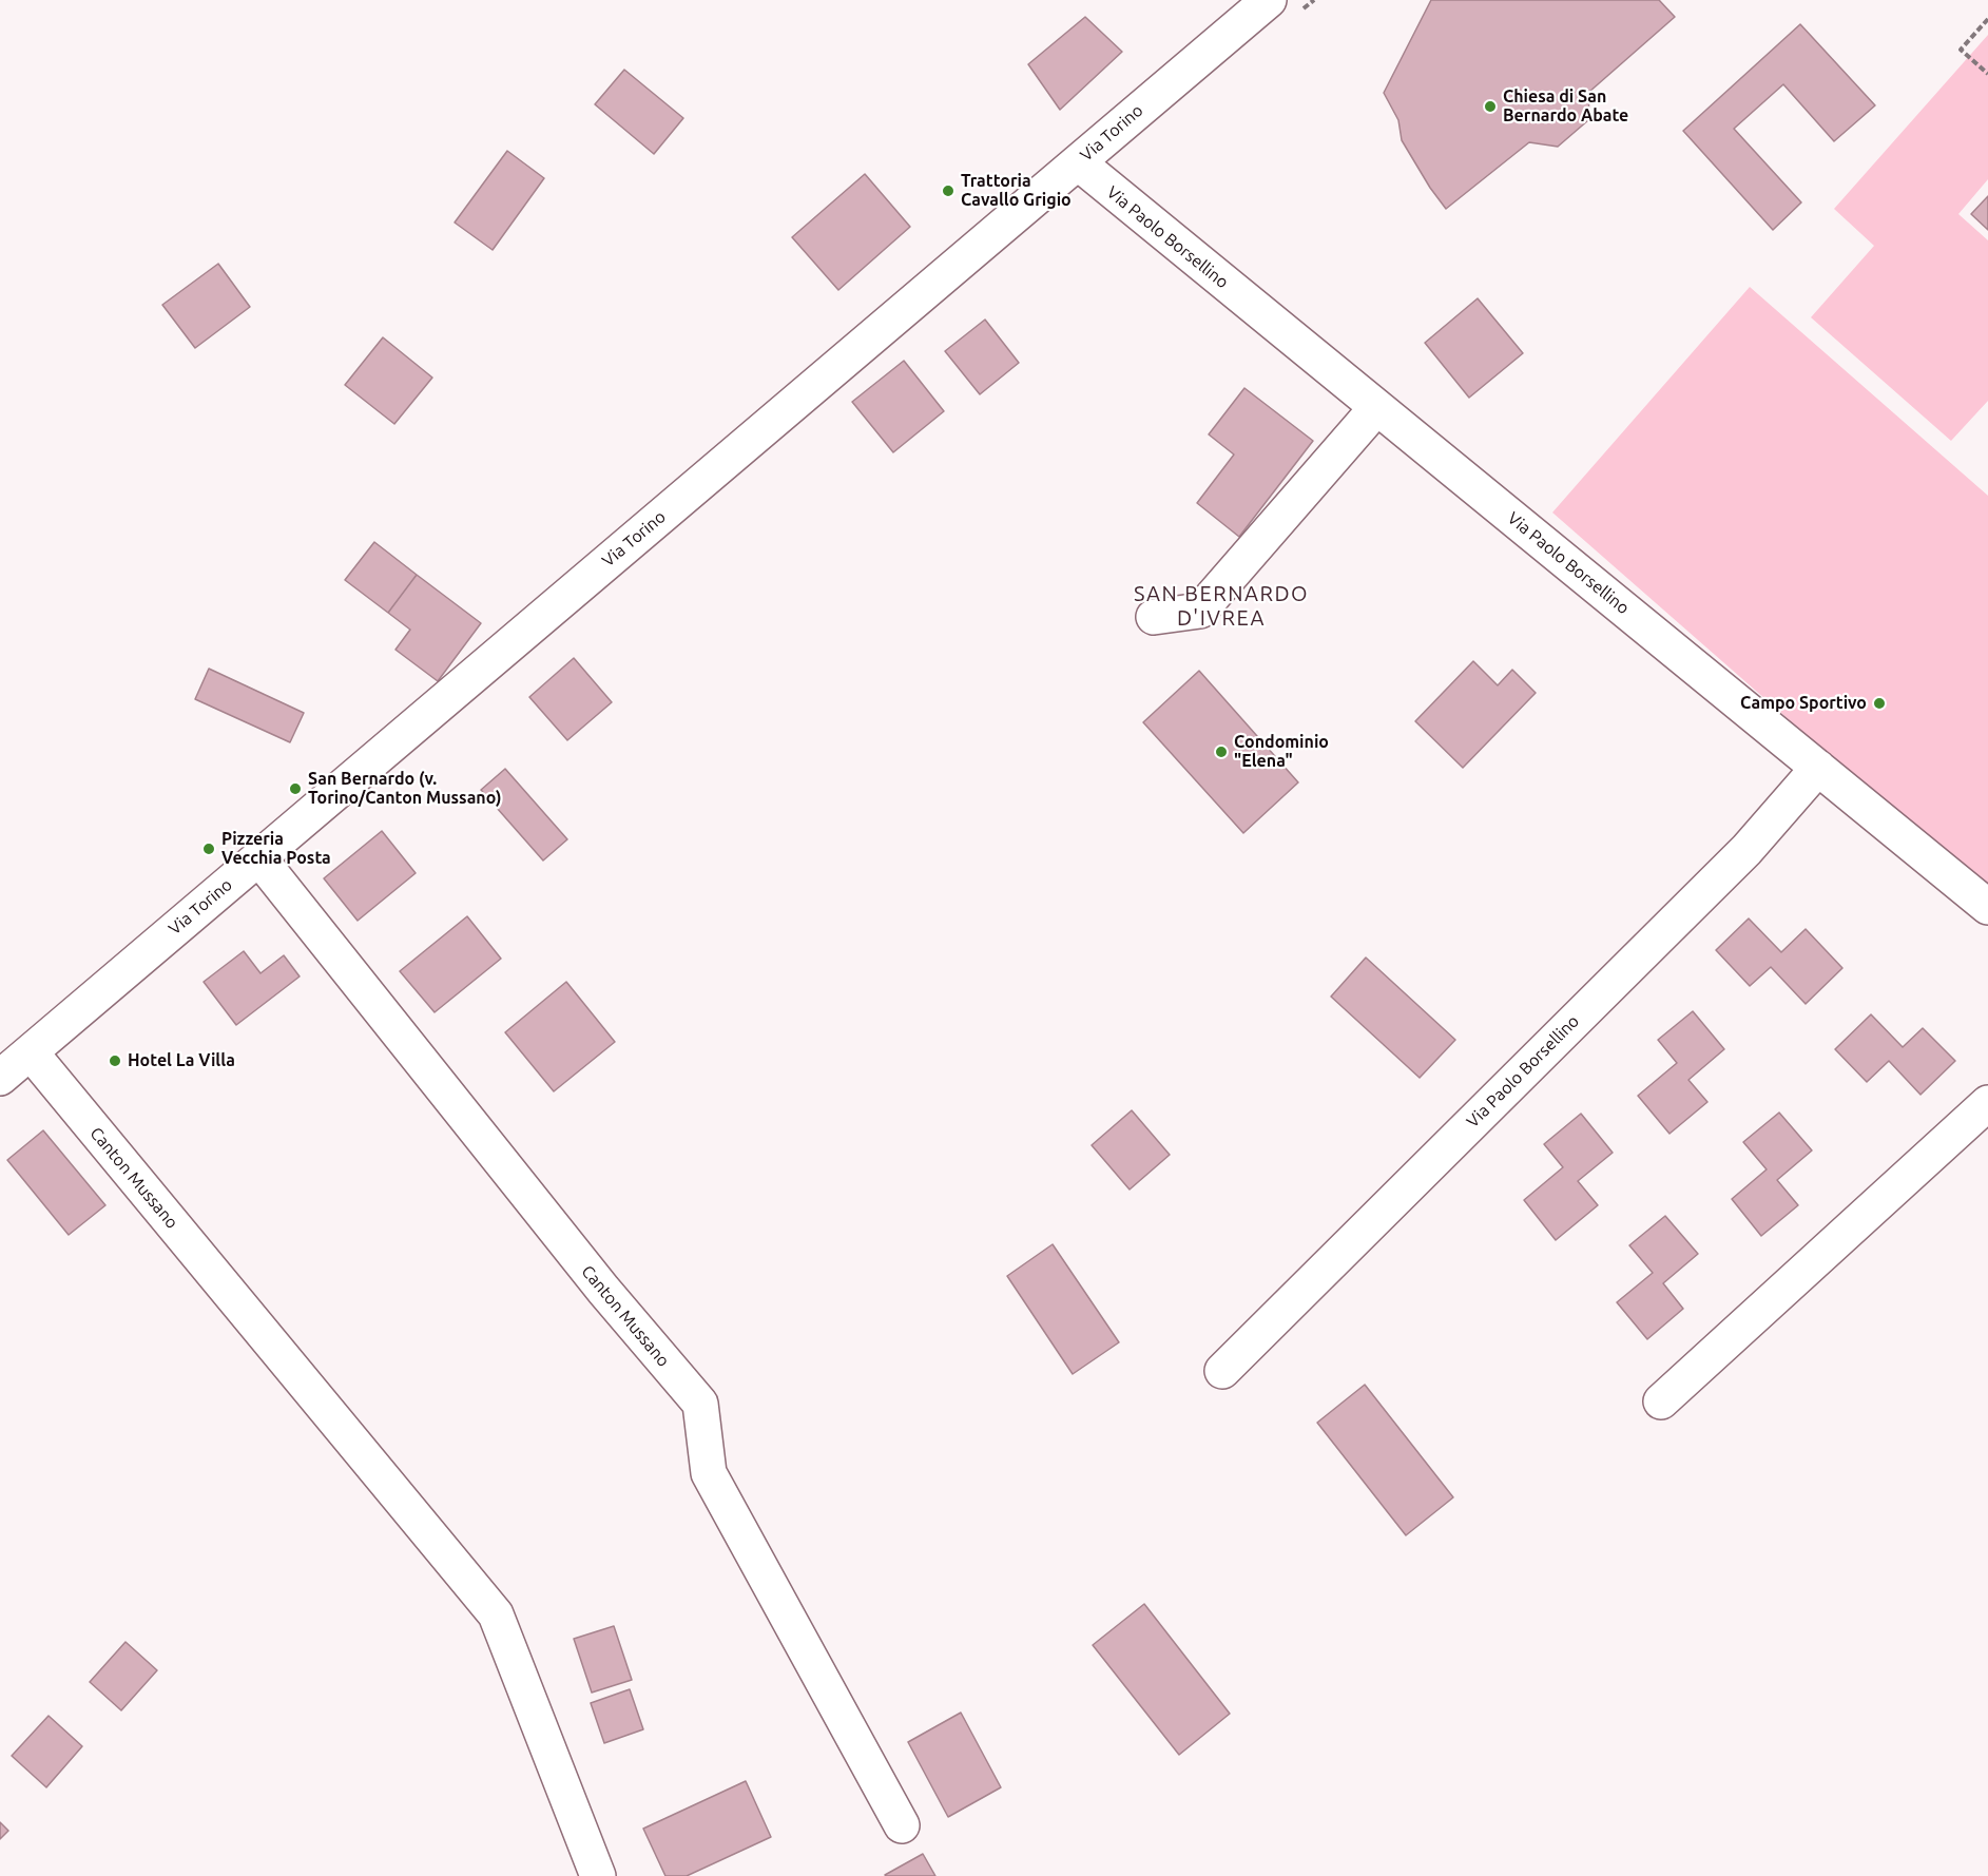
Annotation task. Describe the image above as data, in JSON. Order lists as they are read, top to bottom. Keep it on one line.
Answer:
{"streets":{"street":["Via Torino","Via Paolo Borsellino","Canton Mussano"]},"crossings":[["Via Torino","Via Paolo Borsellino"],["Via Torino","Canton Mussano"]],"districts":["SAN BERNARDO D'IVREA"],"places":["Chiesa di San Bernardo Abate","Trattoria Cavallo Grigio","Campo Sportivo","Condominio \"Elena\"","San Bernardo (v. Torino/Canton Mussano)","Pizzeria Vecchia Posta","Hotel La Villa"]}
